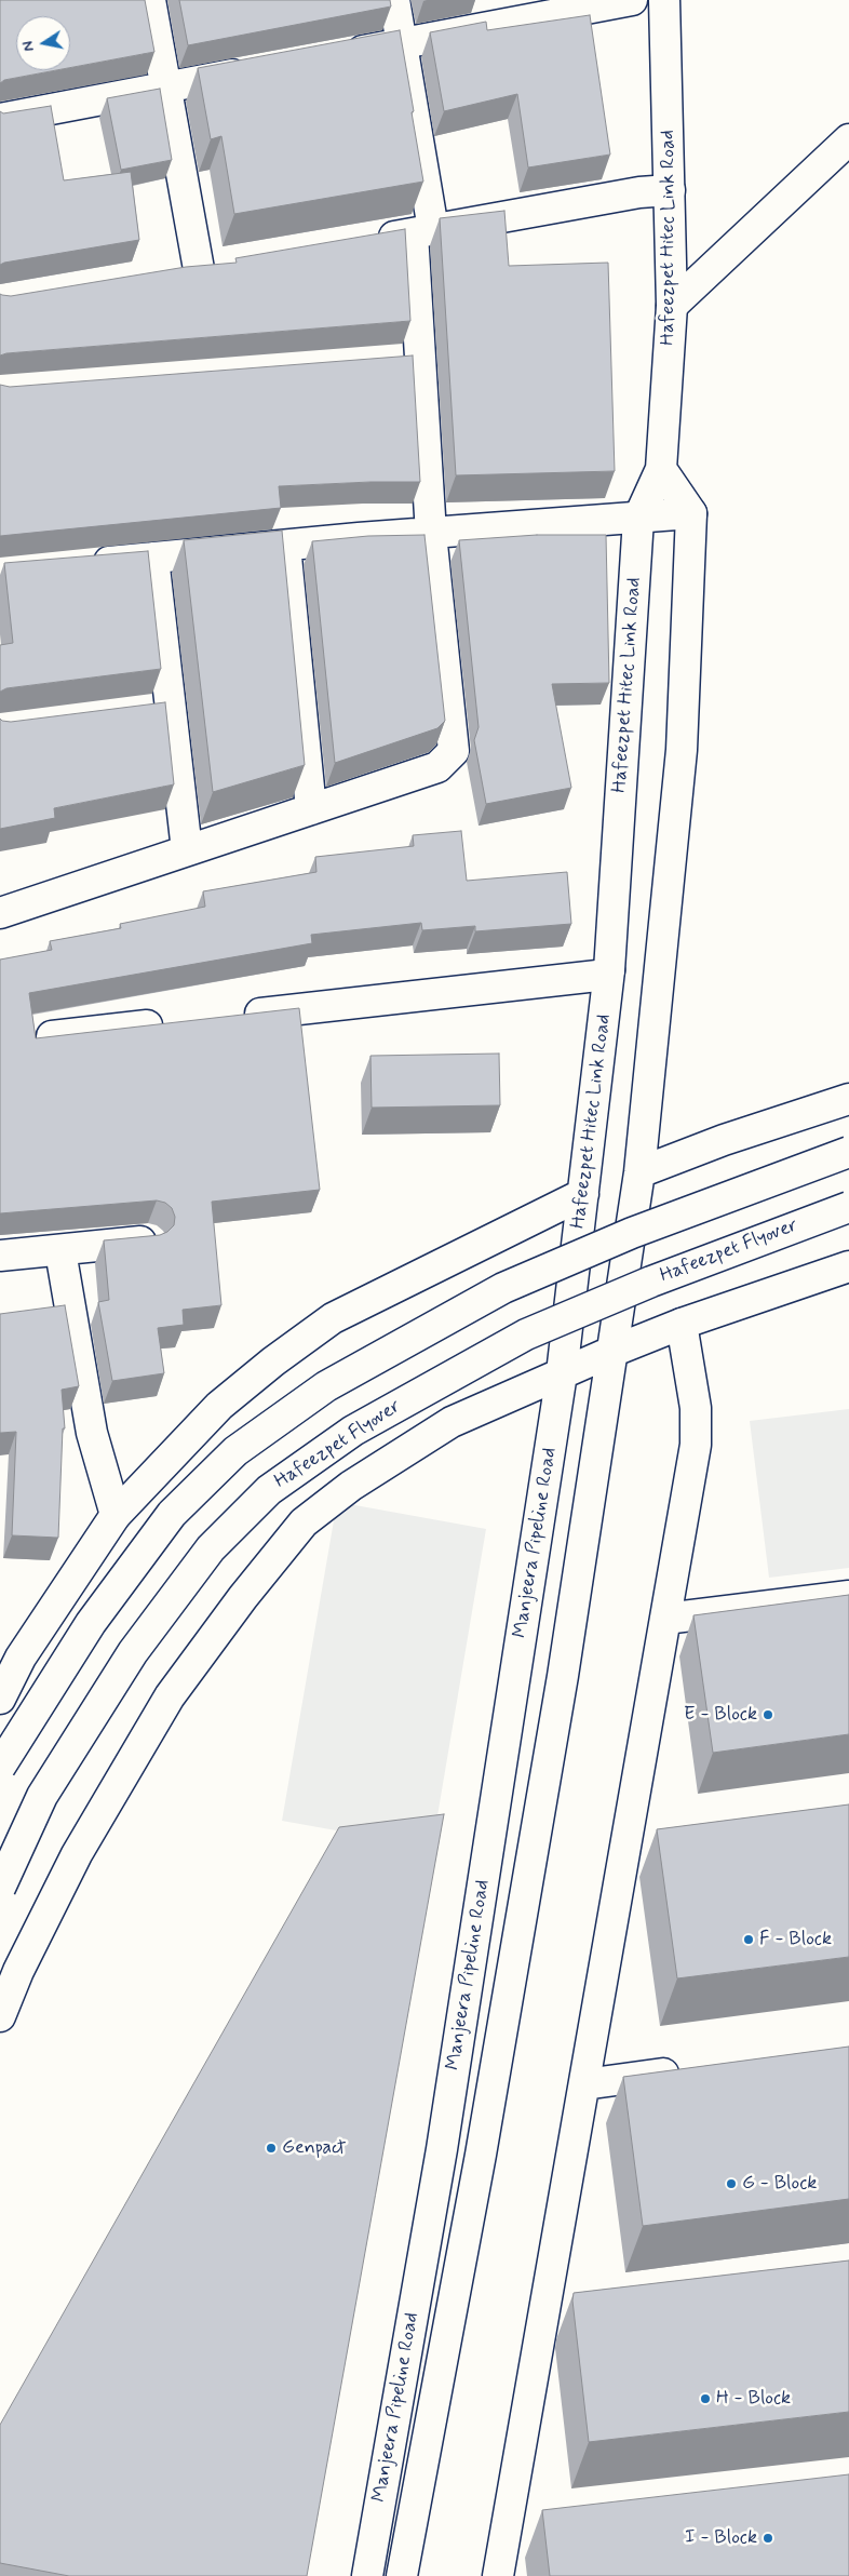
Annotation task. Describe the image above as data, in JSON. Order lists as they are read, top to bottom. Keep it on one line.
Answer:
{"streets":{"street":["Hafeezpet Hitec Link Road","Hafeezpet Flyover","Manjeera Pipeline Road"]},"crossings":[["Hafeezpet Hitec Link Road","Manjeera Pipeline Road"]],"places":["E - Block","F - Block","Genpact","G - Block","H - Block","I - Block"],"north":"left"}
